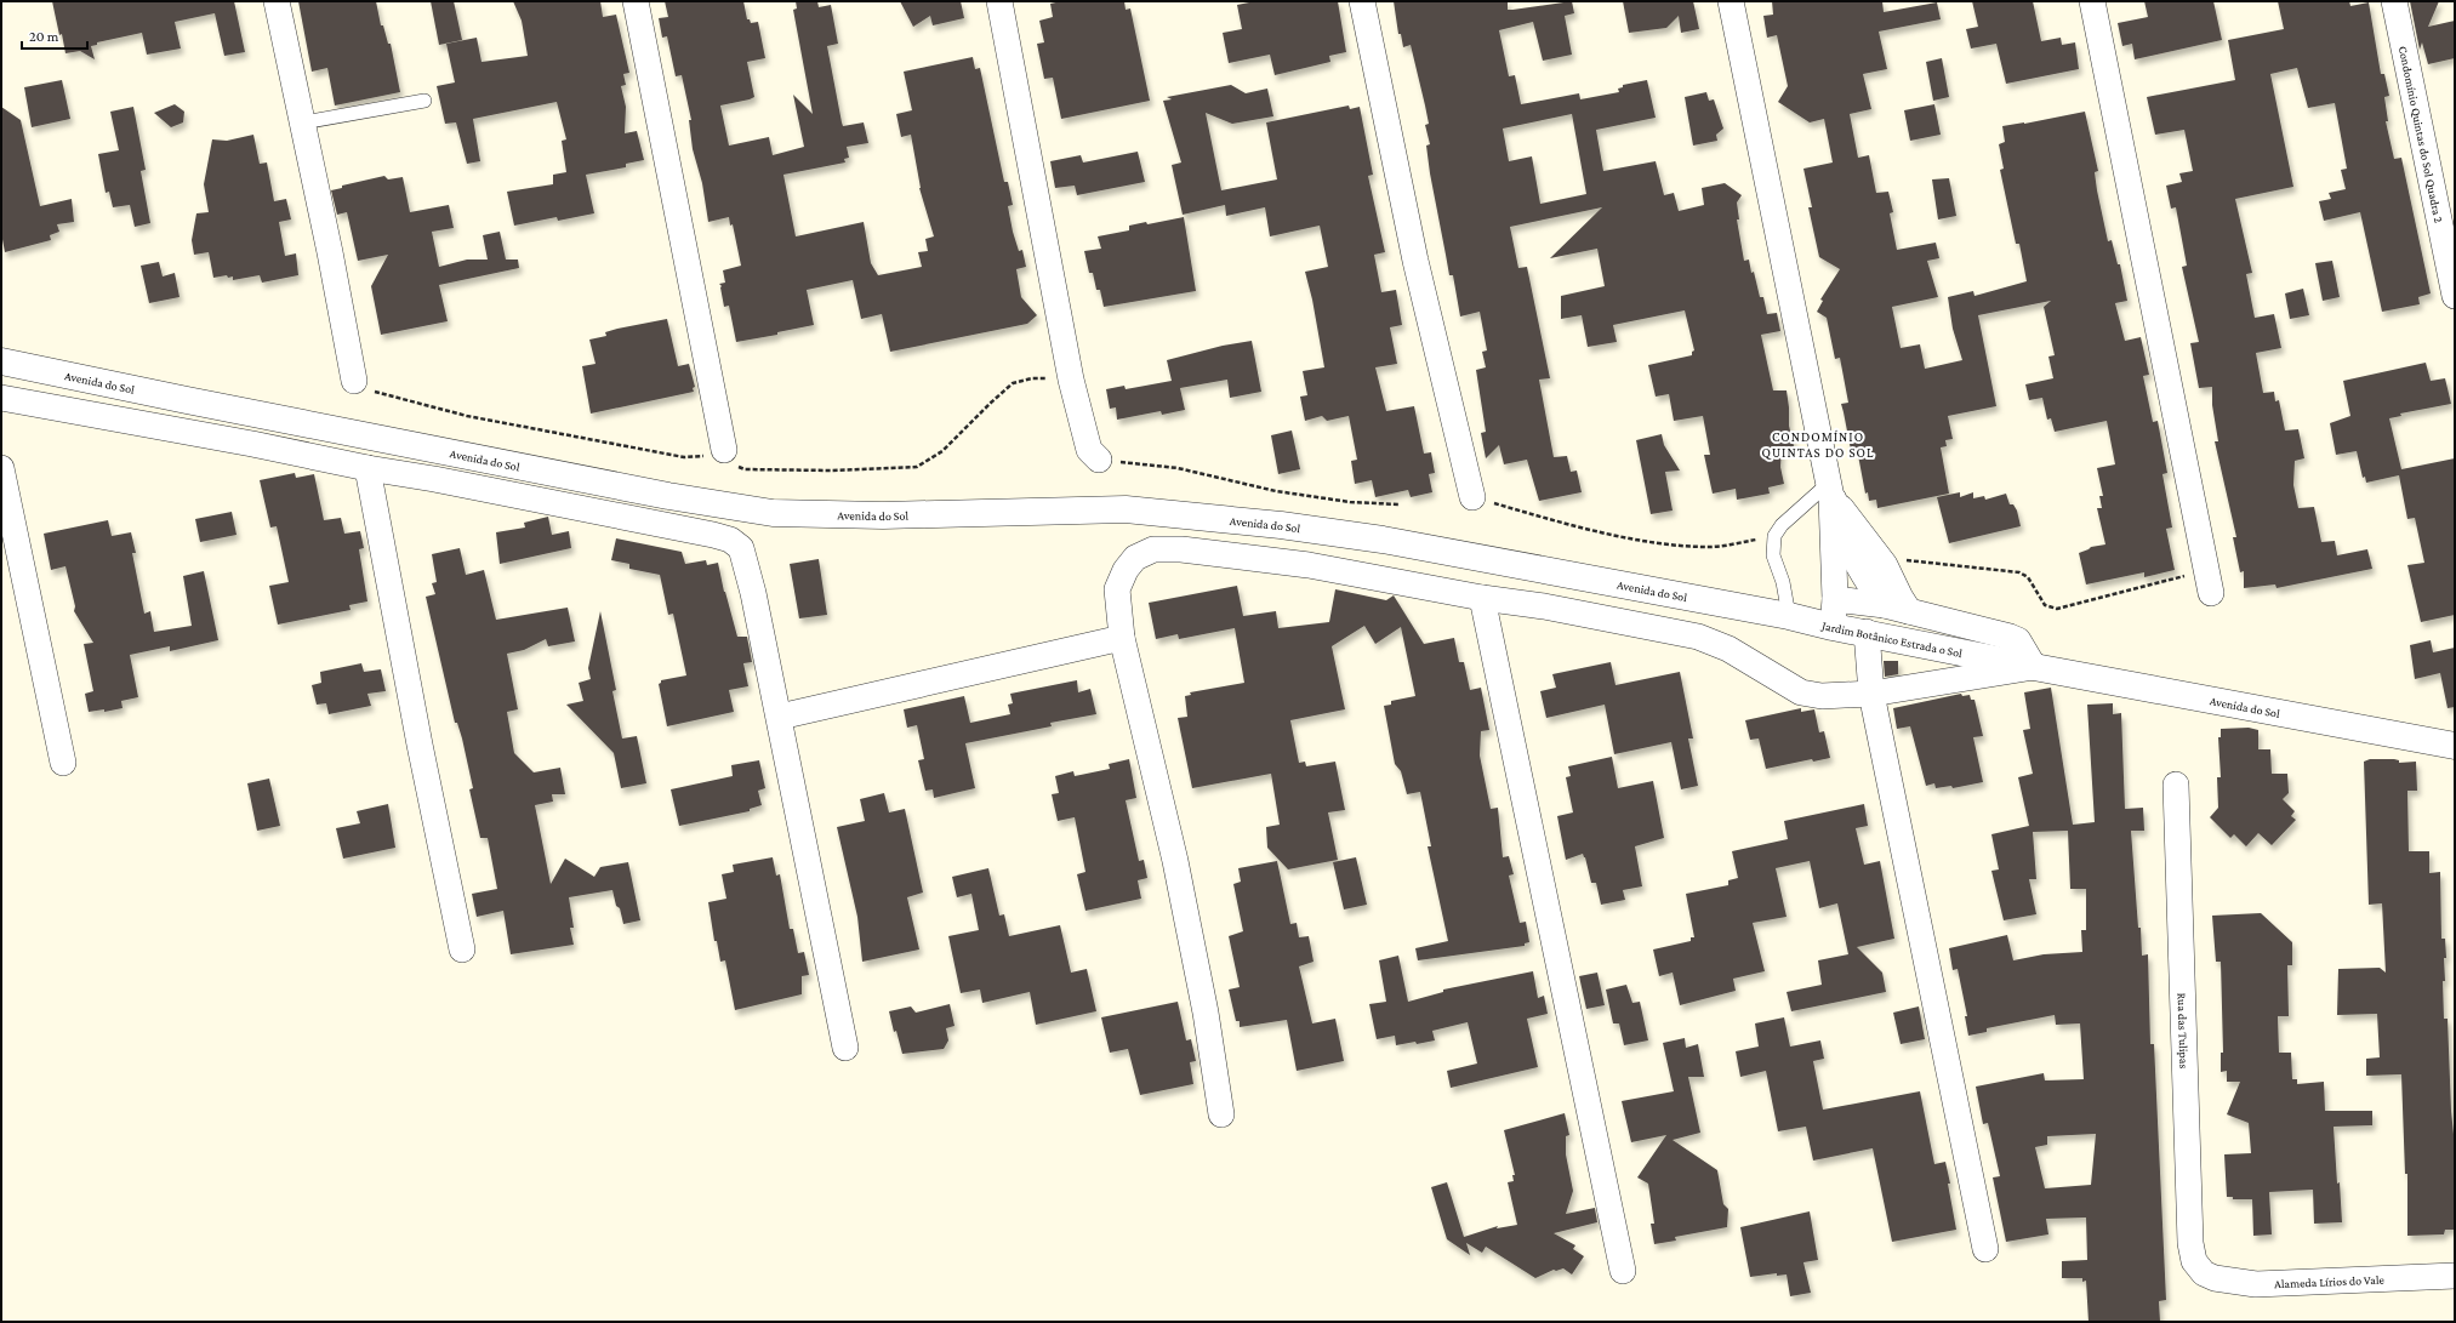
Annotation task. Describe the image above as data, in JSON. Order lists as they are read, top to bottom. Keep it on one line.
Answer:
{"streets":{"street":["Condomínio Quintas do Sol Quadra 2","Avenida do Sol","Jardim Botânico Estrada o Sol","Rua das Tulipas","Alameda Lírios do Vale"]},"crossings":[["Avenida do Sol","Jardim Botânico Estrada o Sol"],["Rua das Tulipas","Alameda Lírios do Vale"]],"districts":["CONDOMÍNIO QUINTAS DO SOL"],"scale_bar":"20 m"}
